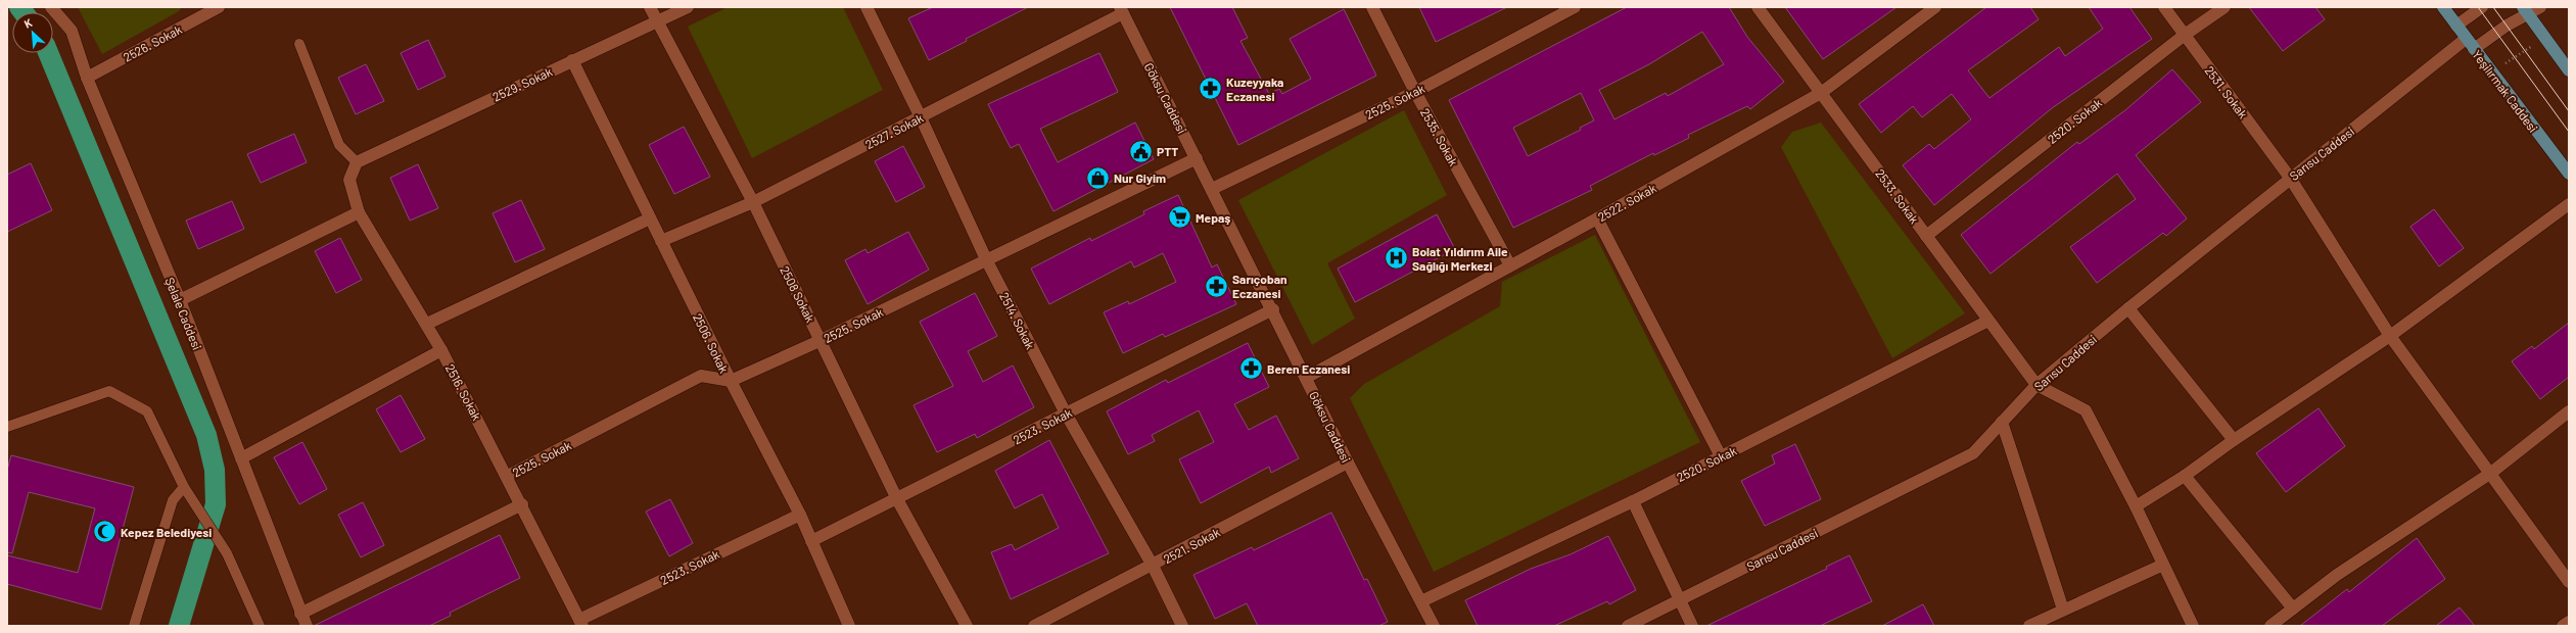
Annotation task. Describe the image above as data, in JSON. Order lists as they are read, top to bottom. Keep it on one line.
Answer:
{"streets":{"main road":["Yeşilırmak Caddesi"],"street":["2526. Sokak","2529. Sokak","2531. Sokak","Göksu Caddesi","2525. Sokak","2520. Sokak","2527. Sokak","2535. Sokak","Sarısu Caddesi","2533. Sokak","2522. Sokak","2508 Sokak","Şelale Caddesi","2514. Sokak","2506. Sokak","2516. Sokak","2523. Sokak","2521. Sokak"]},"crossings":[["2526. Sokak","Şelale Caddesi"],["2529. Sokak","2508 Sokak"],["2529. Sokak","2506. Sokak"],["2529. Sokak","2516. Sokak"],["Yeşilırmak Caddesi","Sarısu Caddesi"],["2531. Sokak","2520. Sokak"],["2531. Sokak","Sarısu Caddesi"],["Göksu Caddesi","2525. Sokak"],["Göksu Caddesi","2520. Sokak"],["Göksu Caddesi","2527. Sokak"],["Göksu Caddesi","2522. Sokak"],["Göksu Caddesi","2523. Sokak"],["Göksu Caddesi","2521. Sokak"],["2525. Sokak","2535. Sokak"],["2525. Sokak","2508 Sokak"],["2525. Sokak","2514. Sokak"],["2525. Sokak","2506. Sokak"],["2525. Sokak","2516. Sokak"],["2520. Sokak","2533. Sokak"],["2527. Sokak","2508 Sokak"],["2527. Sokak","2514. Sokak"],["2527. Sokak","2506. Sokak"],["2535. Sokak","2522. Sokak"],["Sarısu Caddesi","2533. Sokak"],["2533. Sokak","2522. Sokak"],["2508 Sokak","2523. Sokak"],["2514. Sokak","2523. Sokak"],["2514. Sokak","2521. Sokak"],["2506. Sokak","2523. Sokak"],["2516. Sokak","2523. Sokak"]],"places":{"pharmacy":["Kuzeyyaka Eczanesi","Sarıçoban Eczanesi","Beren Eczanesi"],"public building":["PTT"],"shop":["Nur Giyim"],"supermarket":["Mepaş"],"hospital":["Bolat Yıldırım Aile Sağlığı Merkezi"],"mosque":["Kepez Belediyesi"]},"north":"top left"}
